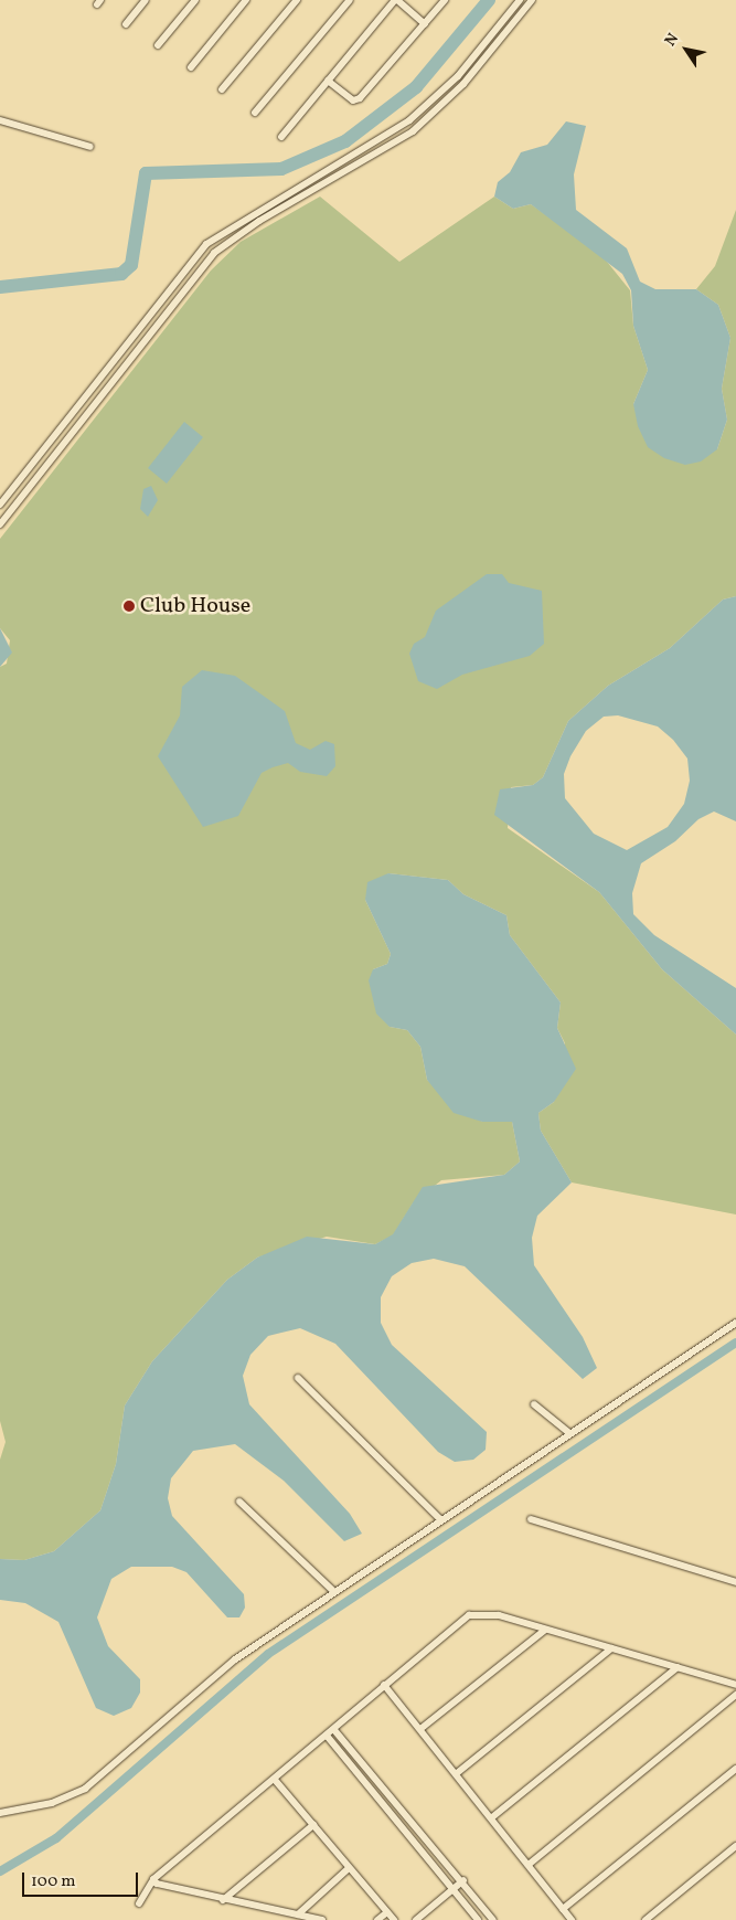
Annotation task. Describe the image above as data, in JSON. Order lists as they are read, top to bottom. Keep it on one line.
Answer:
{"places":["Club House"],"scale_bar":"100 m","north":"top left"}
